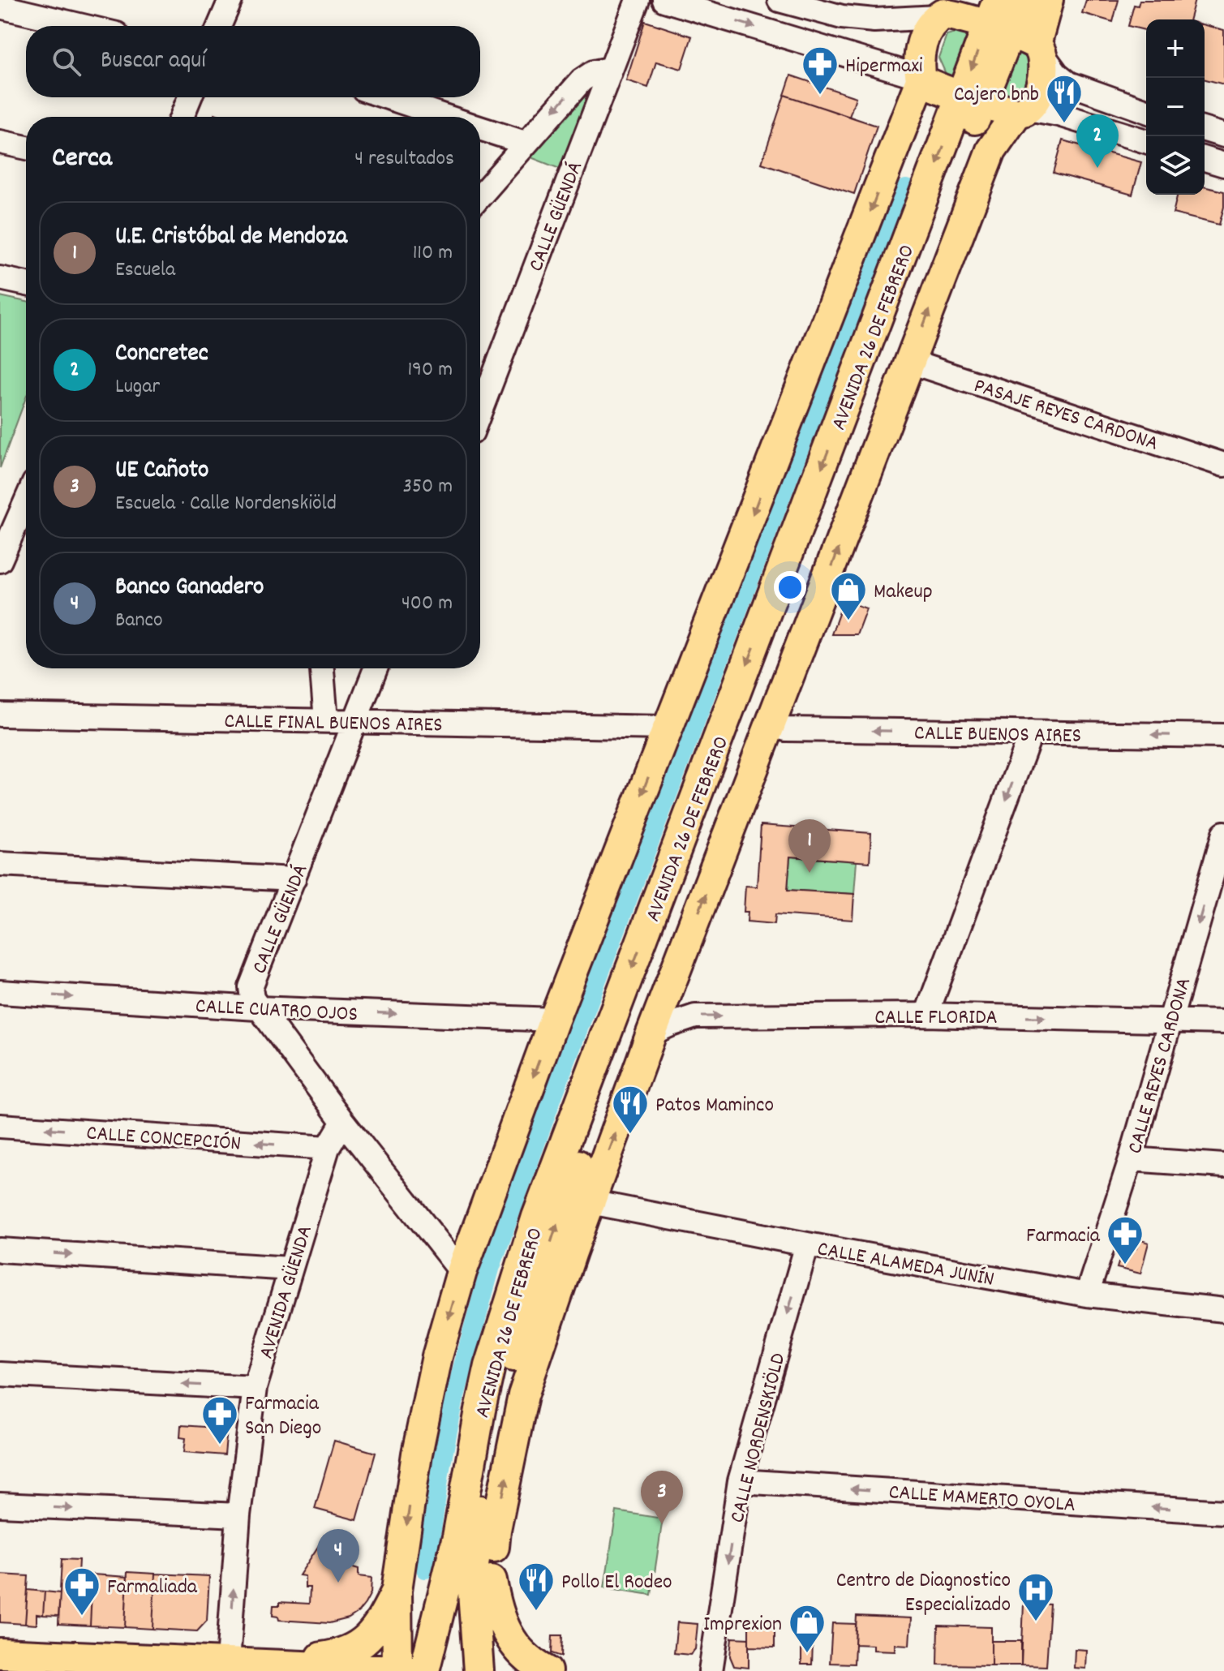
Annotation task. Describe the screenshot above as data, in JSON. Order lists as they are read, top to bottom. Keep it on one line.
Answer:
{"streets":{"main road":["AVENIDA 26 DE FEBRERO"],"street":["CALLE GÜENDÁ","PASAJE REYES CARDONA","CALLE FINAL BUENOS AIRES","CALLE BUENOS AIRES","CALLE CUATRO OJOS","CALLE FLORIDA","CALLE REYES CARDONA","CALLE CONCEPCIÓN","CALLE ALAMEDA JUNÍN","AVENIDA GÜENDA","CALLE NORDENSKIÖLD","CALLE MAMERTO OYOLA"]},"crossings":[["CALLE GÜENDÁ","CALLE FINAL BUENOS AIRES"],["CALLE GÜENDÁ","CALLE CUATRO OJOS"],["AVENIDA 26 DE FEBRERO","PASAJE REYES CARDONA"],["AVENIDA 26 DE FEBRERO","CALLE BUENOS AIRES"],["AVENIDA 26 DE FEBRERO","CALLE FLORIDA"],["AVENIDA 26 DE FEBRERO","CALLE ALAMEDA JUNÍN"],["CALLE FLORIDA","CALLE REYES CARDONA"],["CALLE REYES CARDONA","CALLE ALAMEDA JUNÍN"],["CALLE CONCEPCIÓN","AVENIDA GÜENDA"],["CALLE ALAMEDA JUNÍN","CALLE NORDENSKIÖLD"],["CALLE NORDENSKIÖLD","CALLE MAMERTO OYOLA"]],"one_way":["CALLE BUENOS AIRES","CALLE FLORIDA","CALLE REYES CARDONA","CALLE NORDENSKIÖLD","CALLE MAMERTO OYOLA"],"places":{"pharmacy":["Hipermaxi","Farmacia","Farmacia San Diego","Farmaliada"],"restaurant":["Cajero bnb","Patos Maminco","Pollo El Rodeo"],"shop":["Makeup","Imprexion"],"hospital":["Centro de Diagnostico Especializado"]},"page":{"map_buttons":["+","−"],"search":"Buscar aquí","pins":["2","1","3","4"],"heading":["Cerca","4 resultados"],"list":[{"mark":"1","name":"U.E. Cristóbal de Mendoza","note":"Escuela","value":"110 m"},{"mark":"2","name":"Concretec","note":"Lugar","value":"190 m"},{"mark":"3","name":"UE Cañoto","note":"Escuela · Calle Nordenskiöld","value":"350 m"},{"mark":"4","name":"Banco Ganadero","note":"Banco","value":"400 m"}]}}
